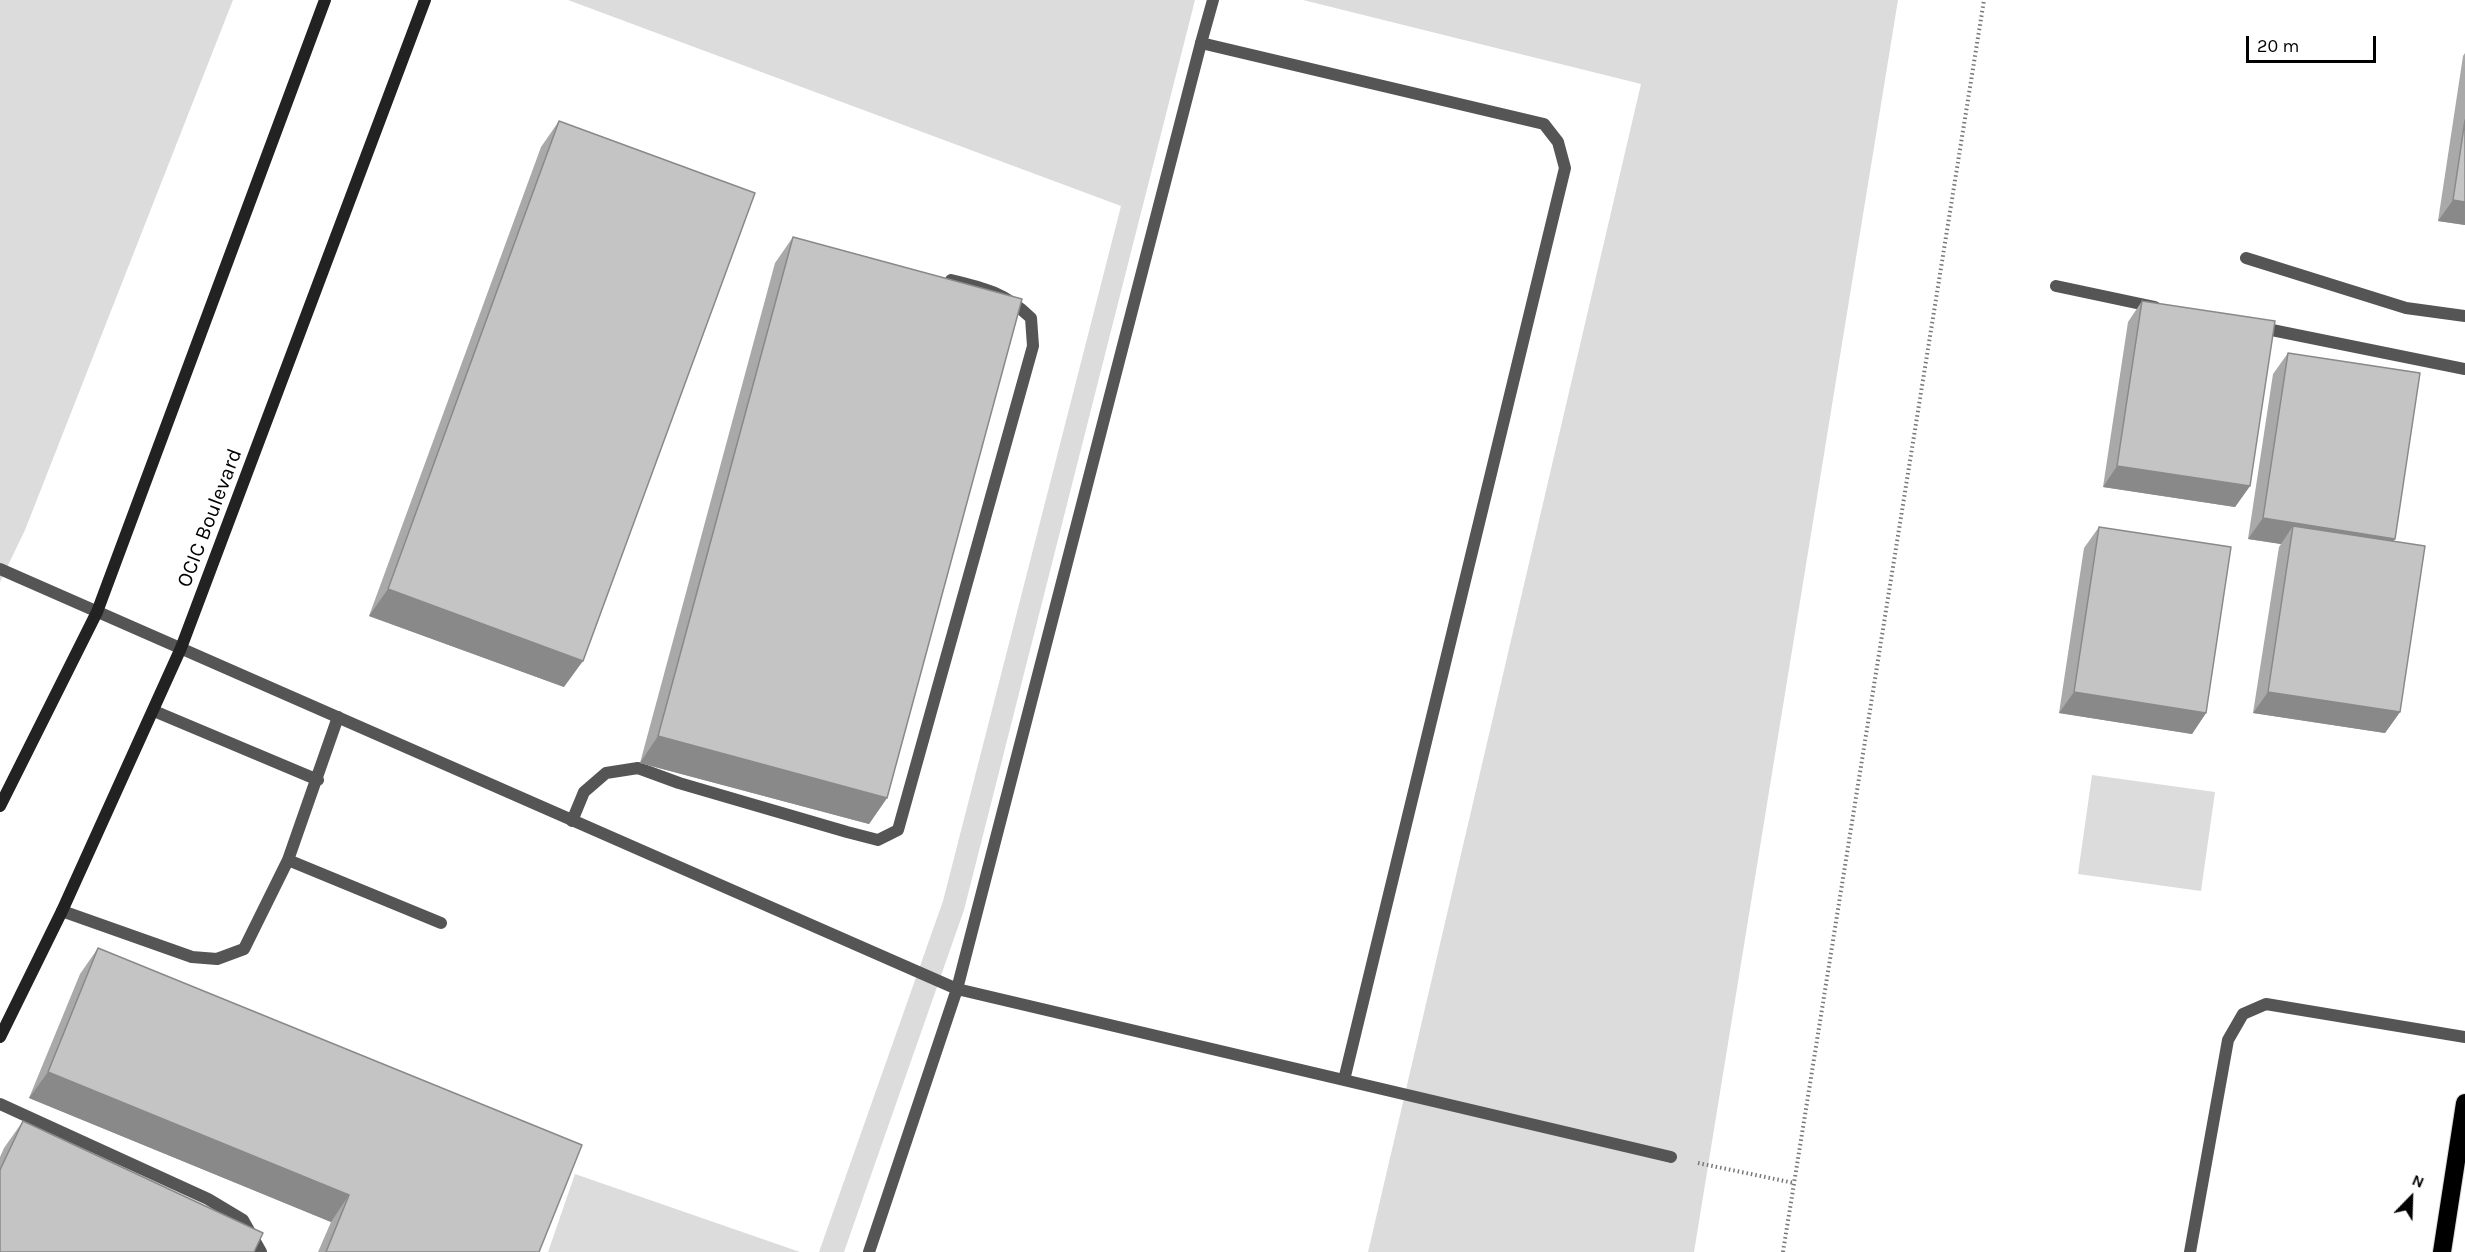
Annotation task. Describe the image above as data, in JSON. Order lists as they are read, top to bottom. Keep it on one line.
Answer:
{"streets":{"street":["OCIC Boulevard"]},"scale_bar":"20 m","north":"top right"}
